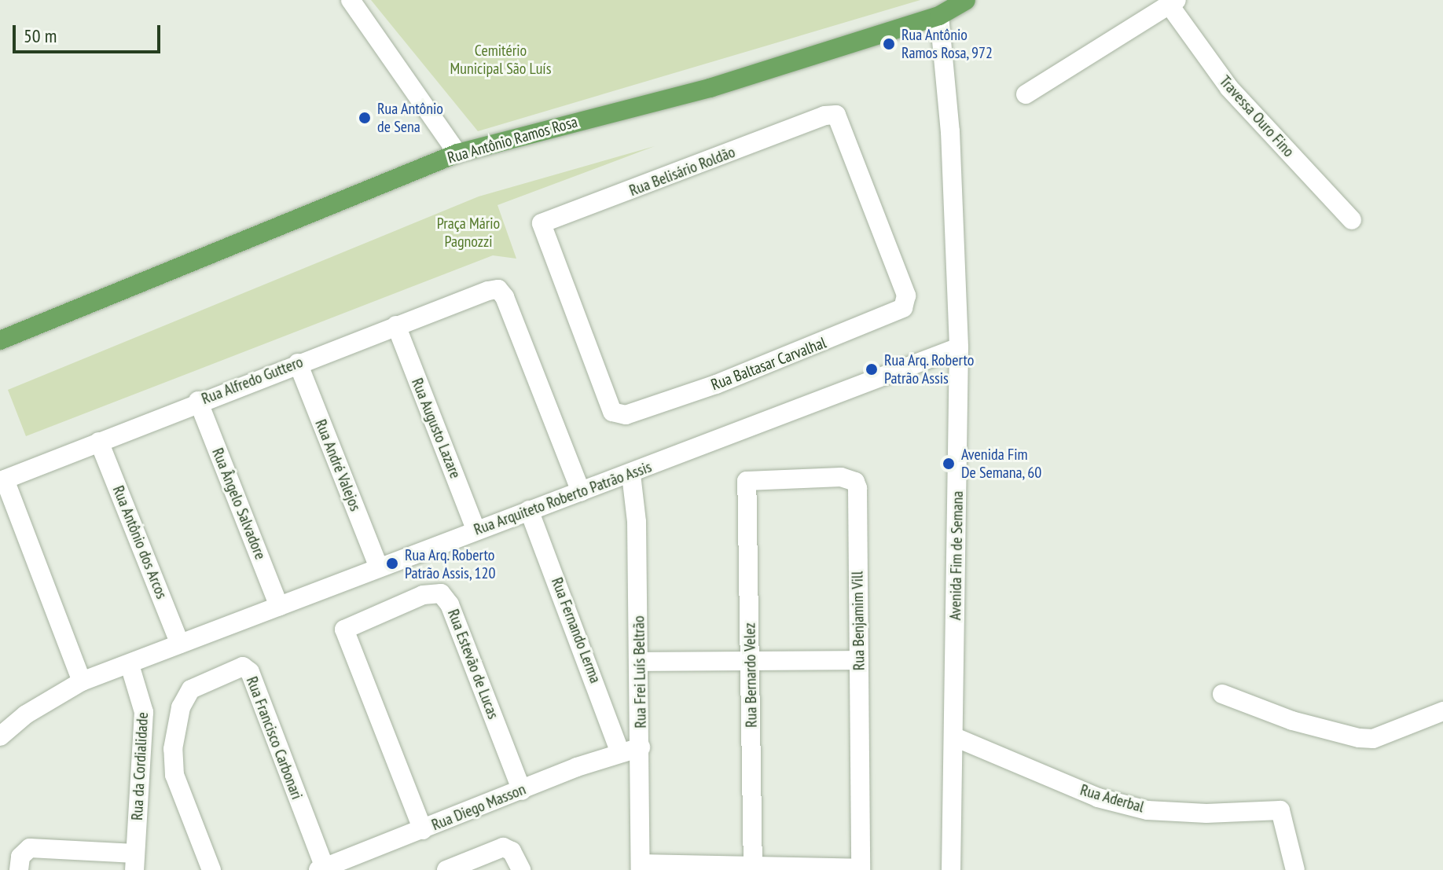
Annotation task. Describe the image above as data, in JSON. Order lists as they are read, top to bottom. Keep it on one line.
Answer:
{"streets":{"main road":["Rua Antônio Ramos Rosa"],"street":["Travessa Ouro Fino","Rua Belisário Roldão","Rua Baltasar Carvalhal","Rua Alfredo Guttero","Rua Augusto Lazare","Rua André Valejos","Rua Arquiteto Roberto Patrão Assis","Rua Ângelo Salvadore","Rua Antônio dos Arcos","Avenida Fim de Semana","Rua Benjamim Vill","Rua Fernando Lerma","Rua Estevão de Lucas","Rua Frei Luís Beltrão","Rua Bernardo Velez","Rua Francisco Carbonari","Rua da Cordialidade","Rua Aderbal","Rua Diego Masson"]},"crossings":[["Rua Antônio Ramos Rosa","Avenida Fim de Semana"],["Rua Belisário Roldão","Rua Baltasar Carvalhal"],["Rua Alfredo Guttero","Rua Augusto Lazare"],["Rua Alfredo Guttero","Rua André Valejos"],["Rua Alfredo Guttero","Rua Arquiteto Roberto Patrão Assis"],["Rua Alfredo Guttero","Rua Ângelo Salvadore"],["Rua Alfredo Guttero","Rua Antônio dos Arcos"],["Rua Augusto Lazare","Rua Arquiteto Roberto Patrão Assis"],["Rua André Valejos","Rua Arquiteto Roberto Patrão Assis"],["Rua Arquiteto Roberto Patrão Assis","Rua Ângelo Salvadore"],["Rua Arquiteto Roberto Patrão Assis","Rua Antônio dos Arcos"],["Rua Arquiteto Roberto Patrão Assis","Avenida Fim de Semana"],["Rua Arquiteto Roberto Patrão Assis","Rua Fernando Lerma"],["Rua Arquiteto Roberto Patrão Assis","Rua Frei Luís Beltrão"],["Rua Arquiteto Roberto Patrão Assis","Rua da Cordialidade"],["Avenida Fim de Semana","Rua Aderbal"],["Rua Benjamim Vill","Rua Bernardo Velez"],["Rua Fernando Lerma","Rua Diego Masson"],["Rua Estevão de Lucas","Rua Diego Masson"],["Rua Frei Luís Beltrão","Rua Diego Masson"],["Rua Francisco Carbonari","Rua Diego Masson"]],"parks":["Cemitério Municipal São Luís","Praça Mário Pagnozzi"],"places":["Rua Antônio Ramos Rosa, 972","Rua Antônio de Sena","Rua Arq. Roberto Patrão Assis","Avenida Fim De Semana, 60","Rua Arq. Roberto Patrão Assis, 120"],"scale_bar":"50 m"}
